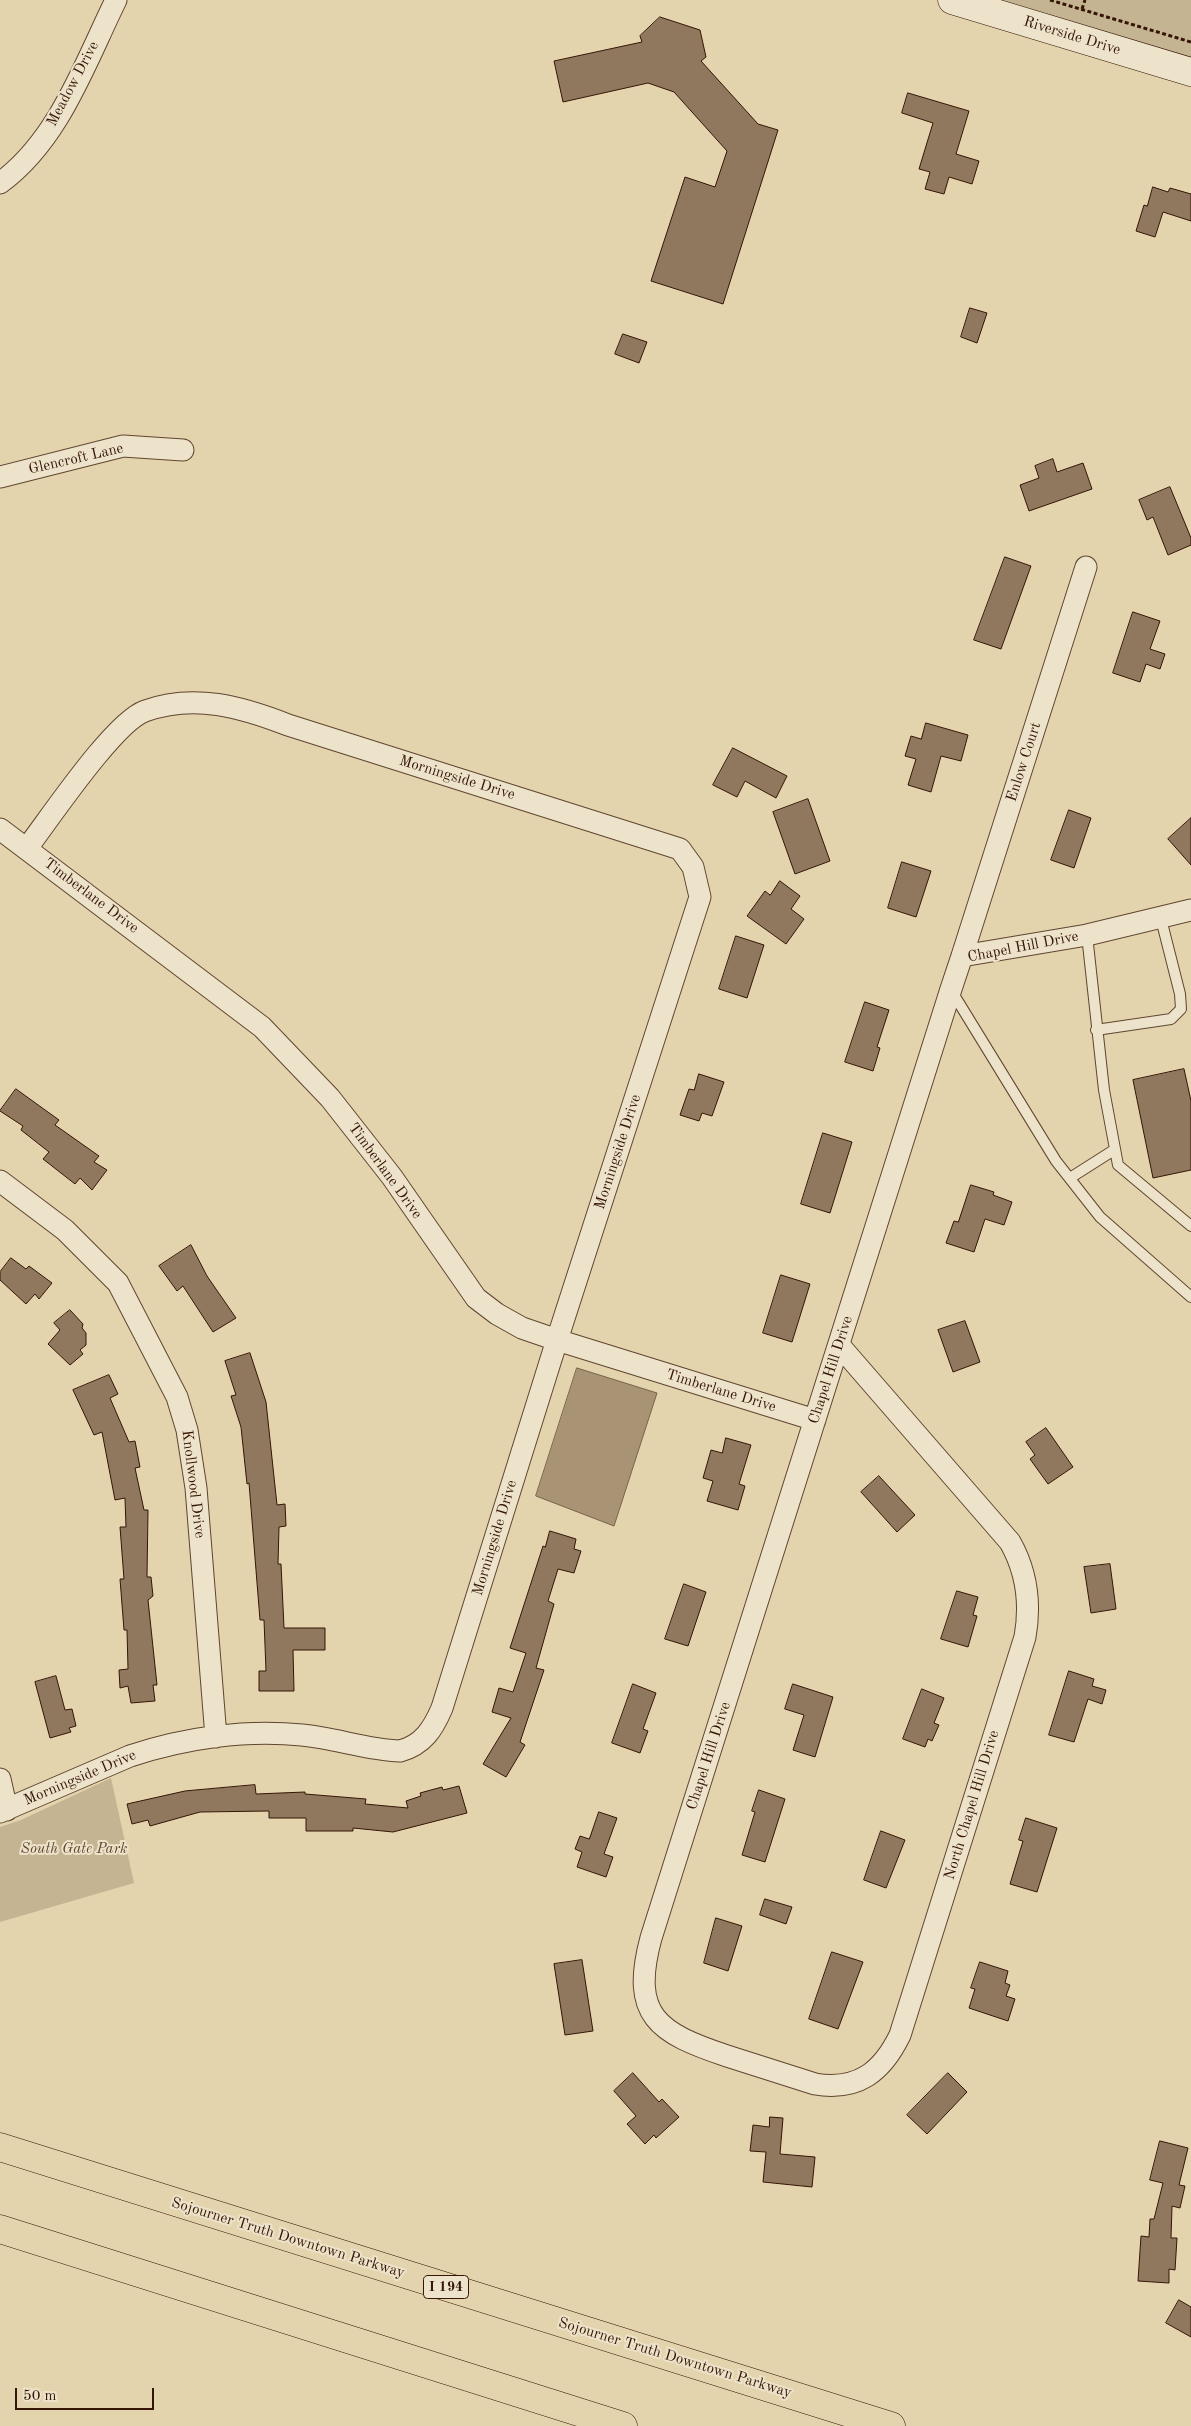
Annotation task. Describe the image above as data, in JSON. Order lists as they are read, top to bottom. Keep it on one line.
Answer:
{"streets":{"highway":["Sojourner Truth Downtown Parkway","I 194"],"street":["Riverside Drive","Meadow Drive","Glencroft Lane","Enlow Court","Morningside Drive","Timberlane Drive","Chapel Hill Drive","Knollwood Drive","North Chapel Hill Drive"]},"crossings":[["Enlow Court","Chapel Hill Drive"],["Morningside Drive","Timberlane Drive"],["Morningside Drive","Knollwood Drive"],["Timberlane Drive","Chapel Hill Drive"],["Chapel Hill Drive","North Chapel Hill Drive"]],"parks":["South Gate Park"],"scale_bar":"50 m"}
